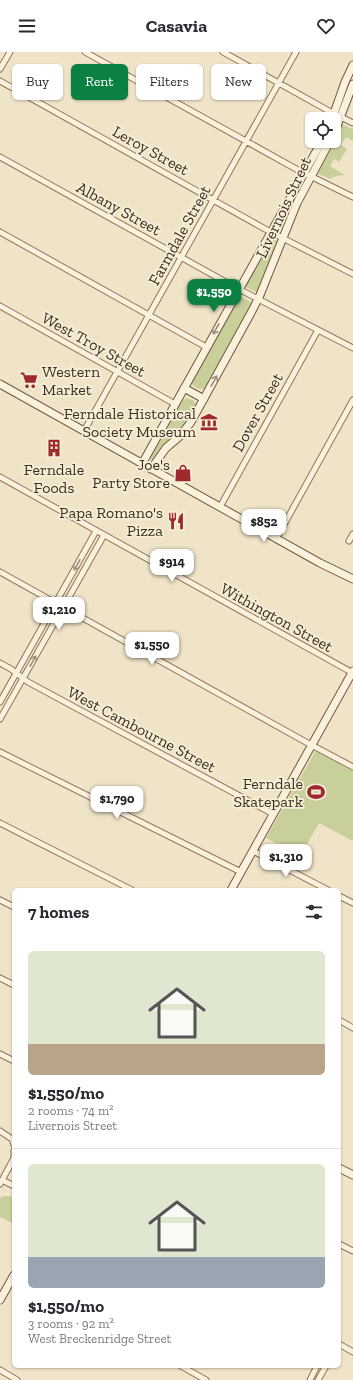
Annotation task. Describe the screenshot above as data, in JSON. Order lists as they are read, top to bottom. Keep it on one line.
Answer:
{"streets":{"street":["Leroy Street","Livernois Street","Albany Street","Farmdale Street","West Troy Street","Dover Street","Withington Street","West Cambourne Street"]},"crossings":[["Leroy Street","Livernois Street"],["Leroy Street","Farmdale Street"],["Livernois Street","Albany Street"],["Livernois Street","West Troy Street"],["Albany Street","Farmdale Street"],["Albany Street","Dover Street"],["Farmdale Street","West Troy Street"]],"places":{"supermarket":["Western Market"],"museum":["Ferndale Historical Society Museum"],"building":["Ferndale Foods"],"shop":["Joe's Party Store"],"restaurant":["Papa Romano's Pizza"],"sports":["Ferndale Skatepark"]},"page":{"header":"Casavia","chip":["Buy","Rent","Filters","New"],"price":["$1,550","$852","$914","$1,210","$1,550","$1,790","$1,310"],"heading":"7 homes","list":[{"name":"$1,550/mo","note":"2 rooms · 74 m² · Livernois Street"},{"name":"$1,550/mo","note":"3 rooms · 92 m² · West Breckenridge Street"}]}}
